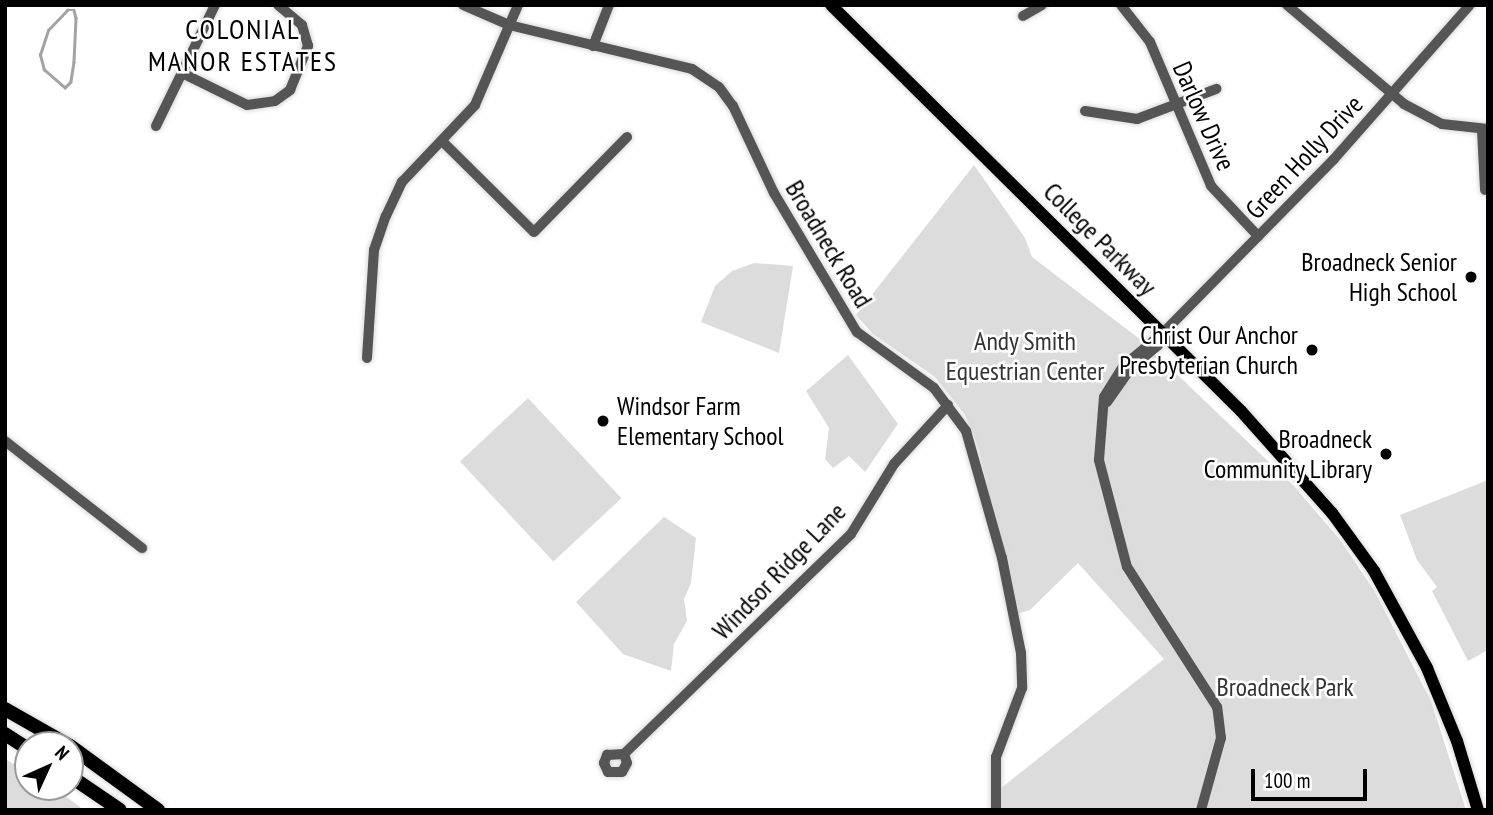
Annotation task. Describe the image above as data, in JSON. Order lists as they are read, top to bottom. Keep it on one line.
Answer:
{"streets":{"main road":["College Parkway"],"street":["Darlow Drive","Green Holly Drive","Broadneck Road","Windsor Ridge Lane"]},"crossings":[["Darlow Drive","Green Holly Drive"],["Green Holly Drive","College Parkway"],["Broadneck Road","Windsor Ridge Lane"]],"districts":["COLONIAL MANOR ESTATES"],"parks":["Andy Smith Equestrian Center","Broadneck Park"],"places":["Broadneck Senior High School","Christ Our Anchor Presbyterian Church","Windsor Farm Elementary School","Broadneck Community Library"],"scale_bar":"100 m","north":"top right"}
